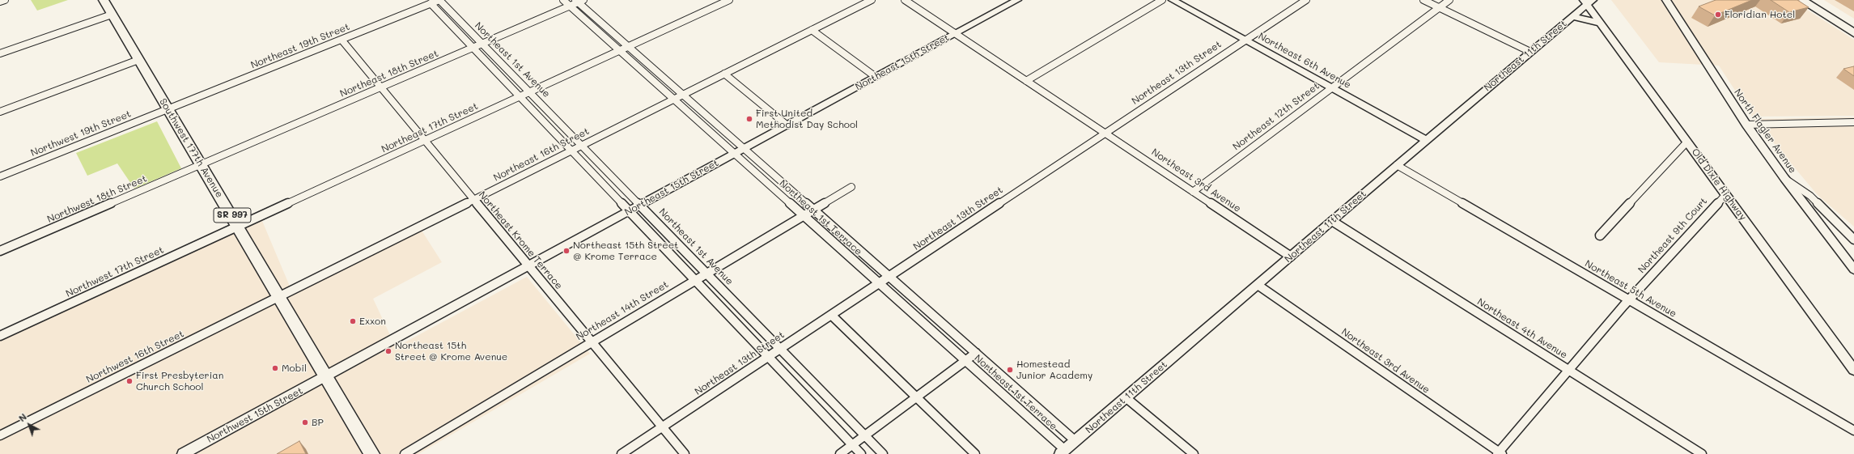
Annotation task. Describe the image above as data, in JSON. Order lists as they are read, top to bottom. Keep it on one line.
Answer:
{"streets":{"highway":["Southwest 177th Avenue","SR 997"],"street":["Northeast 19th Street","Northeast 11th Street","Northeast 1st Avenue","Northeast 6th Avenue","Northeast 15th Street","Northeast 13th Street","Northeast 18th Street","Northeast 12th Street","Northeast 17th Street","North Flagler Avenue","Northwest 19th Street","Northeast 16th Street","Northeast 3rd Avenue","Old Dixie Highway","Northwest 18th Street","Northeast 1st Terrace","Northeast 9th Court","Northeast Krome Terrace","Northwest 17th Street","Northeast 5th Avenue","Northeast 14th Street","Northeast 4th Avenue","Northwest 16th Street","Northwest 15th Street"]},"crossings":[["Northeast 19th Street","Northeast 1st Avenue"],["Northeast 19th Street","Northwest 19th Street"],["Northeast 19th Street","Southwest 177th Avenue"],["Northeast 19th Street","Northeast Krome Terrace"],["Northeast 11th Street","Northeast 6th Avenue"],["Northeast 11th Street","Northeast 3rd Avenue"],["Northeast 11th Street","Old Dixie Highway"],["Northeast 11th Street","Northeast 1st Terrace"],["Northeast 11th Street","Northeast 5th Avenue"],["Northeast 11th Street","Northeast 4th Avenue"],["Northeast 1st Avenue","Northeast 15th Street"],["Northeast 1st Avenue","Northeast 13th Street"],["Northeast 1st Avenue","Northeast 18th Street"],["Northeast 1st Avenue","Northeast 17th Street"],["Northeast 1st Avenue","Northeast 16th Street"],["Northeast 1st Avenue","Northeast 14th Street"],["Northeast 6th Avenue","Northeast 13th Street"],["Northeast 6th Avenue","Northeast 12th Street"],["Northeast 15th Street","Southwest 177th Avenue"],["Northeast 15th Street","Northeast 3rd Avenue"],["Northeast 15th Street","Northeast 1st Terrace"],["Northeast 15th Street","Northeast Krome Terrace"],["Northeast 15th Street","Northwest 15th Street"],["Northeast 13th Street","Northeast 3rd Avenue"],["Northeast 13th Street","Northeast 1st Terrace"],["Northeast 13th Street","Northeast Krome Terrace"],["Northeast 18th Street","Southwest 177th Avenue"],["Northeast 18th Street","Northwest 18th Street"],["Northeast 18th Street","Northeast 1st Terrace"],["Northeast 18th Street","Northeast Krome Terrace"],["Northeast 12th Street","Northeast 3rd Avenue"],["Northeast 17th Street","Southwest 177th Avenue"],["Northeast 17th Street","Northeast 1st Terrace"],["Northeast 17th Street","Northeast Krome Terrace"],["Northeast 17th Street","Northwest 17th Street"],["Northwest 19th Street","Southwest 177th Avenue"],["Southwest 177th Avenue","Northeast 16th Street"],["Southwest 177th Avenue","Northwest 18th Street"],["Southwest 177th Avenue","Northwest 17th Street"],["Southwest 177th Avenue","Northwest 16th Street"],["Southwest 177th Avenue","Northwest 15th Street"],["Northeast 16th Street","Northeast 1st Terrace"],["Northeast 16th Street","Northeast Krome Terrace"],["Northeast 16th Street","Northwest 16th Street"],["Northeast 3rd Avenue","Northeast 9th Court"],["Old Dixie Highway","Northeast 9th Court"],["Northeast 1st Terrace","Northeast 14th Street"],["Northeast 9th Court","Northeast 5th Avenue"],["Northeast 9th Court","Northeast 4th Avenue"],["Northeast Krome Terrace","Northeast 14th Street"]],"places":["Floridian Hotel","First United Methodist Day School","Northeast 15th Street @ Krome Terrace","Exxon","Northeast 15th Street @ Krome Avenue","Mobil","Homestead Junior Academy","First Presbyterian Church School","BP"],"north":"top left"}
